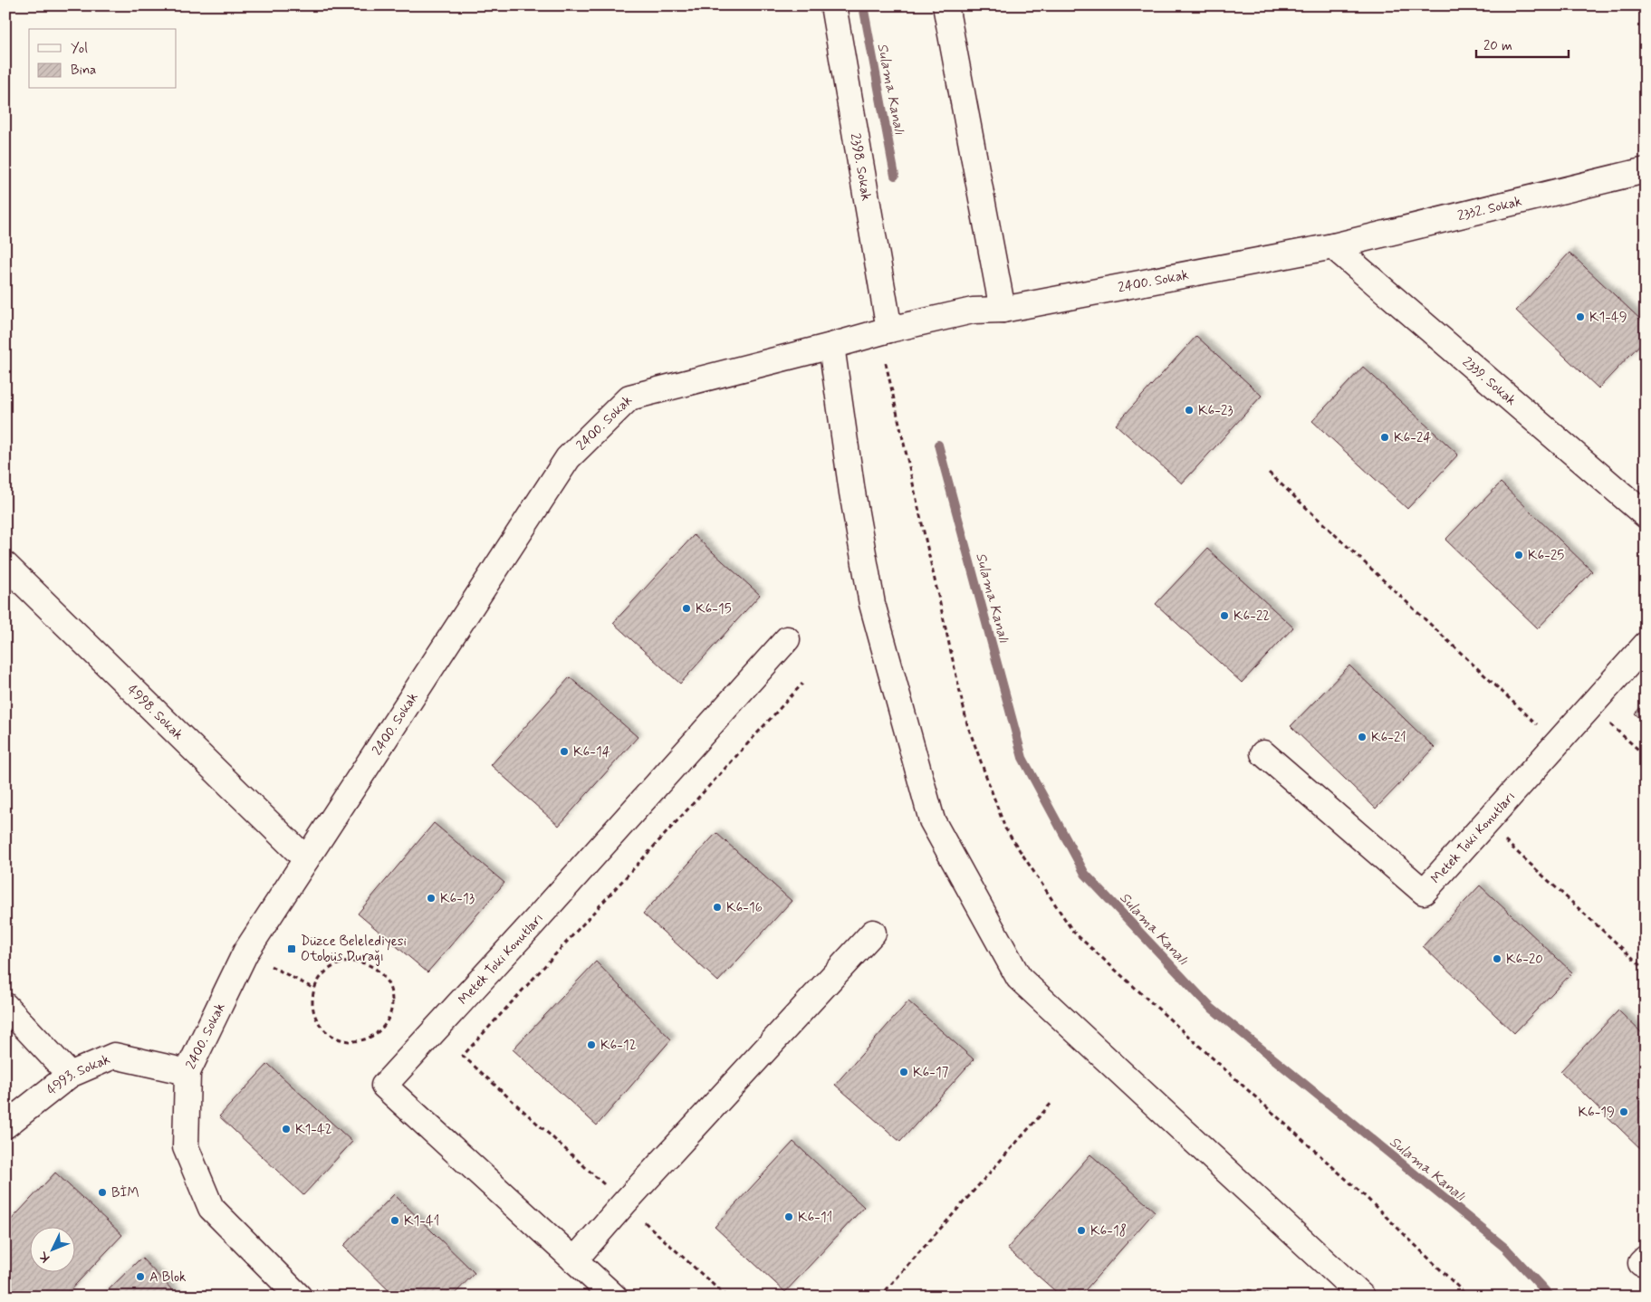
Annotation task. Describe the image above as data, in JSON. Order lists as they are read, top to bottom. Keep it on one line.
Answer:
{"streets":{"street":["2398. Sokak","2332. Sokak","2400. Sokak","2339. Sokak","4998. Sokak","Metek Toki Konutları","4993. Sokak"]},"crossings":[["2398. Sokak","2400. Sokak"],["2332. Sokak","2400. Sokak"],["2332. Sokak","2339. Sokak"],["2400. Sokak","2339. Sokak"],["2400. Sokak","4998. Sokak"],["2400. Sokak","4993. Sokak"]],"water":["Sulama Kanalı"],"places":{"other":["K1-49","K6-23","K6-24","K6-25","K6-15","K6-22","K6-21","K6-14","K6-13","K6-16","K6-20","K6-12","K6-17","K6-19","K1-42","BİM","K6-11","K1-41","K6-18","A Blok"],"transit":["Düzce Belelediyesi Otobüs Durağı"]},"legend":["Yol","Bina"],"scale_bar":"20 m","north":"bottom left"}
